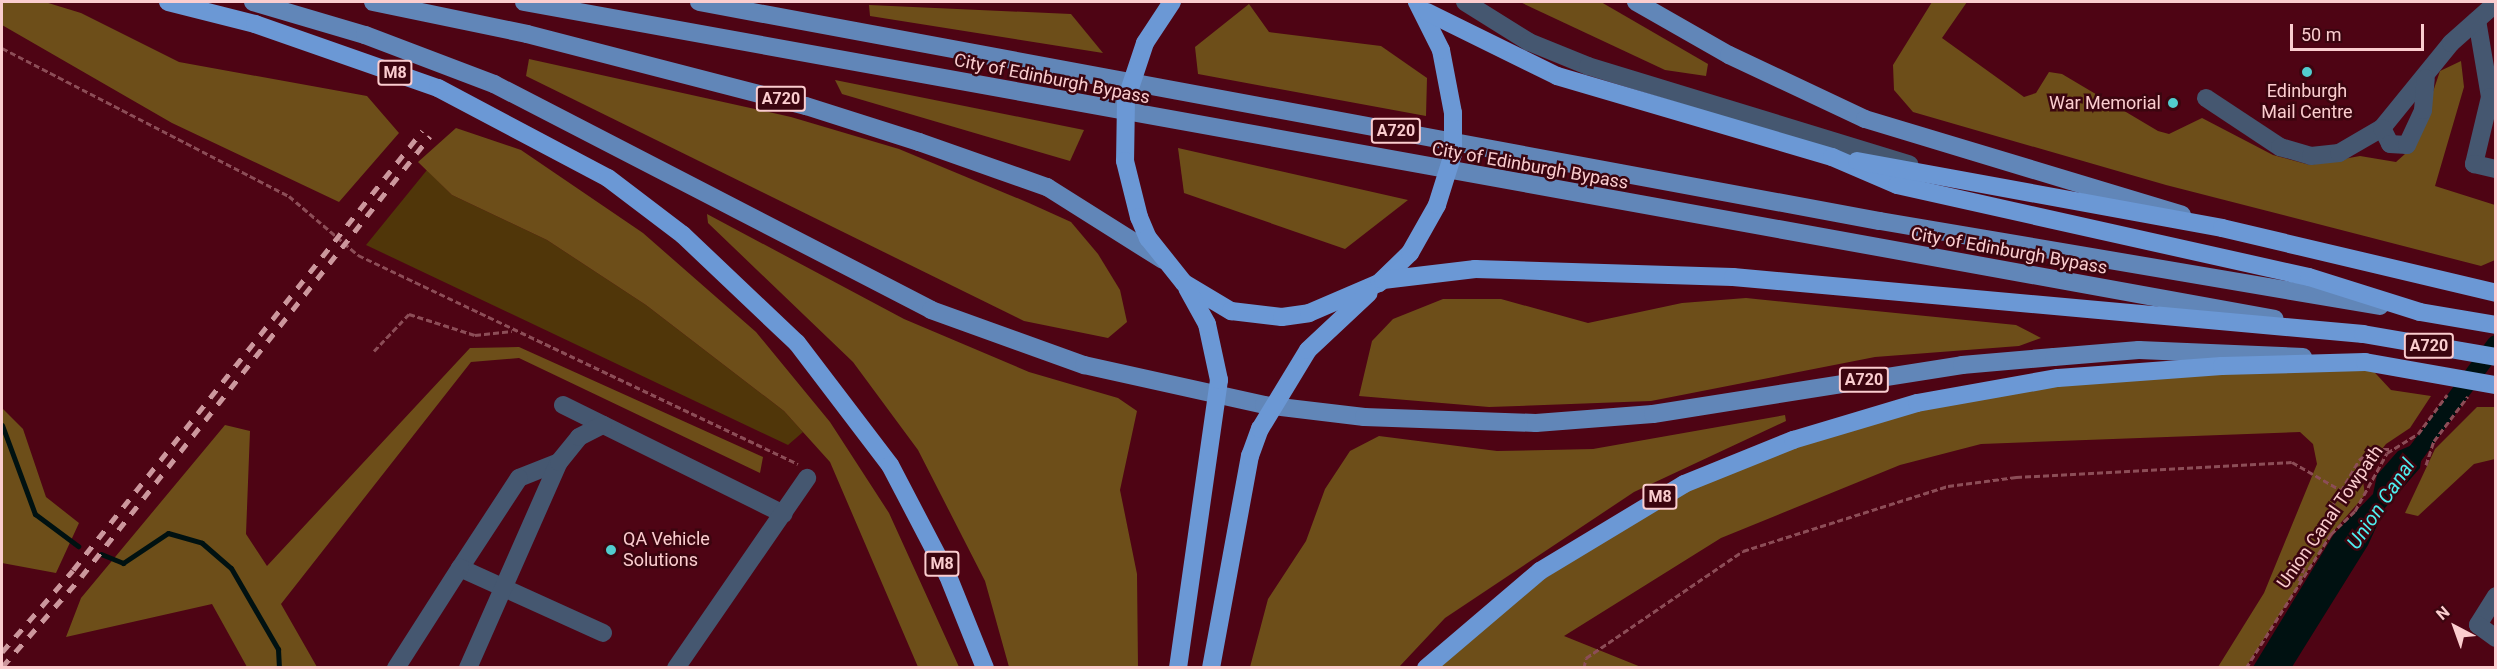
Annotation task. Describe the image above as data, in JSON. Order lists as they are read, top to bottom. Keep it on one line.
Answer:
{"streets":{"highway":["M8","City of Edinburgh Bypass","A720"],"path":["Union Canal Towpath"]},"crossings":[["M8","A720"]],"water":["Union Canal"],"places":["Edinburgh Mail Centre","War Memorial","QA Vehicle Solutions"],"scale_bar":"50 m","north":"top left"}
